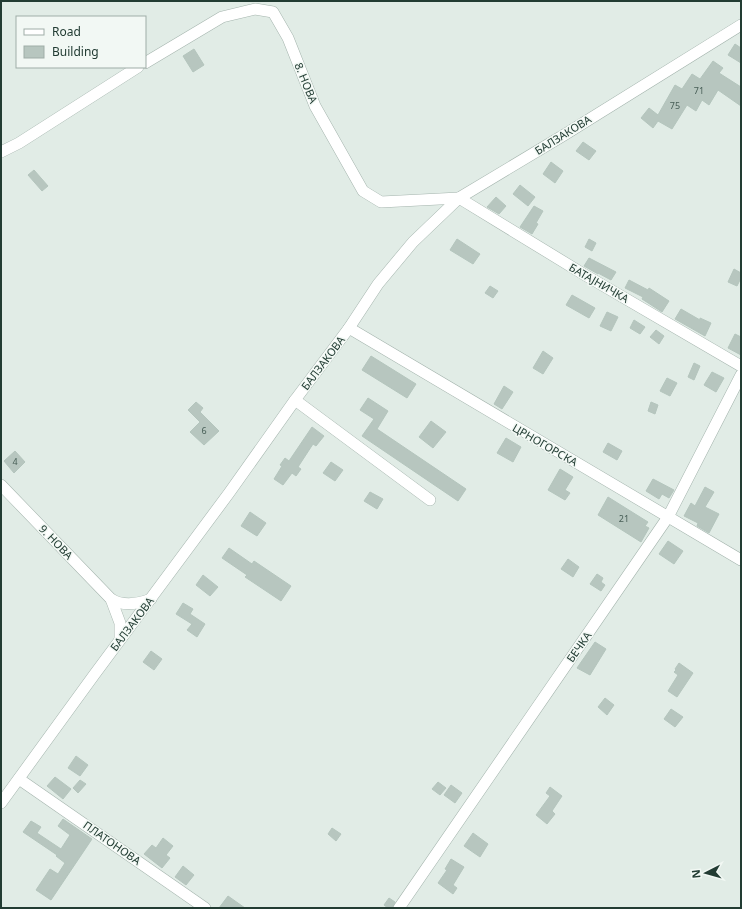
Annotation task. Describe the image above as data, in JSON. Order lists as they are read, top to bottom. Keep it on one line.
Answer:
{"streets":{"street":["8. НОВА","БАЛЗАКОВА","БАТАЈНИЧКА","ЦРНОГОРСКА","9. НОВА","БЕЧКА","ПЛАТОНОВА"]},"crossings":[["8. НОВА","БАЛЗАКОВА"],["8. НОВА","БАТАЈНИЧКА"],["БАЛЗАКОВА","БАТАЈНИЧКА"],["БАЛЗАКОВА","ЦРНОГОРСКА"],["БАЛЗАКОВА","9. НОВА"],["БАЛЗАКОВА","ПЛАТОНОВА"],["ЦРНОГОРСКА","БЕЧКА"]],"house_numbers":["71","75","6","4","21"],"legend":["Road","Building"],"north":"left"}
